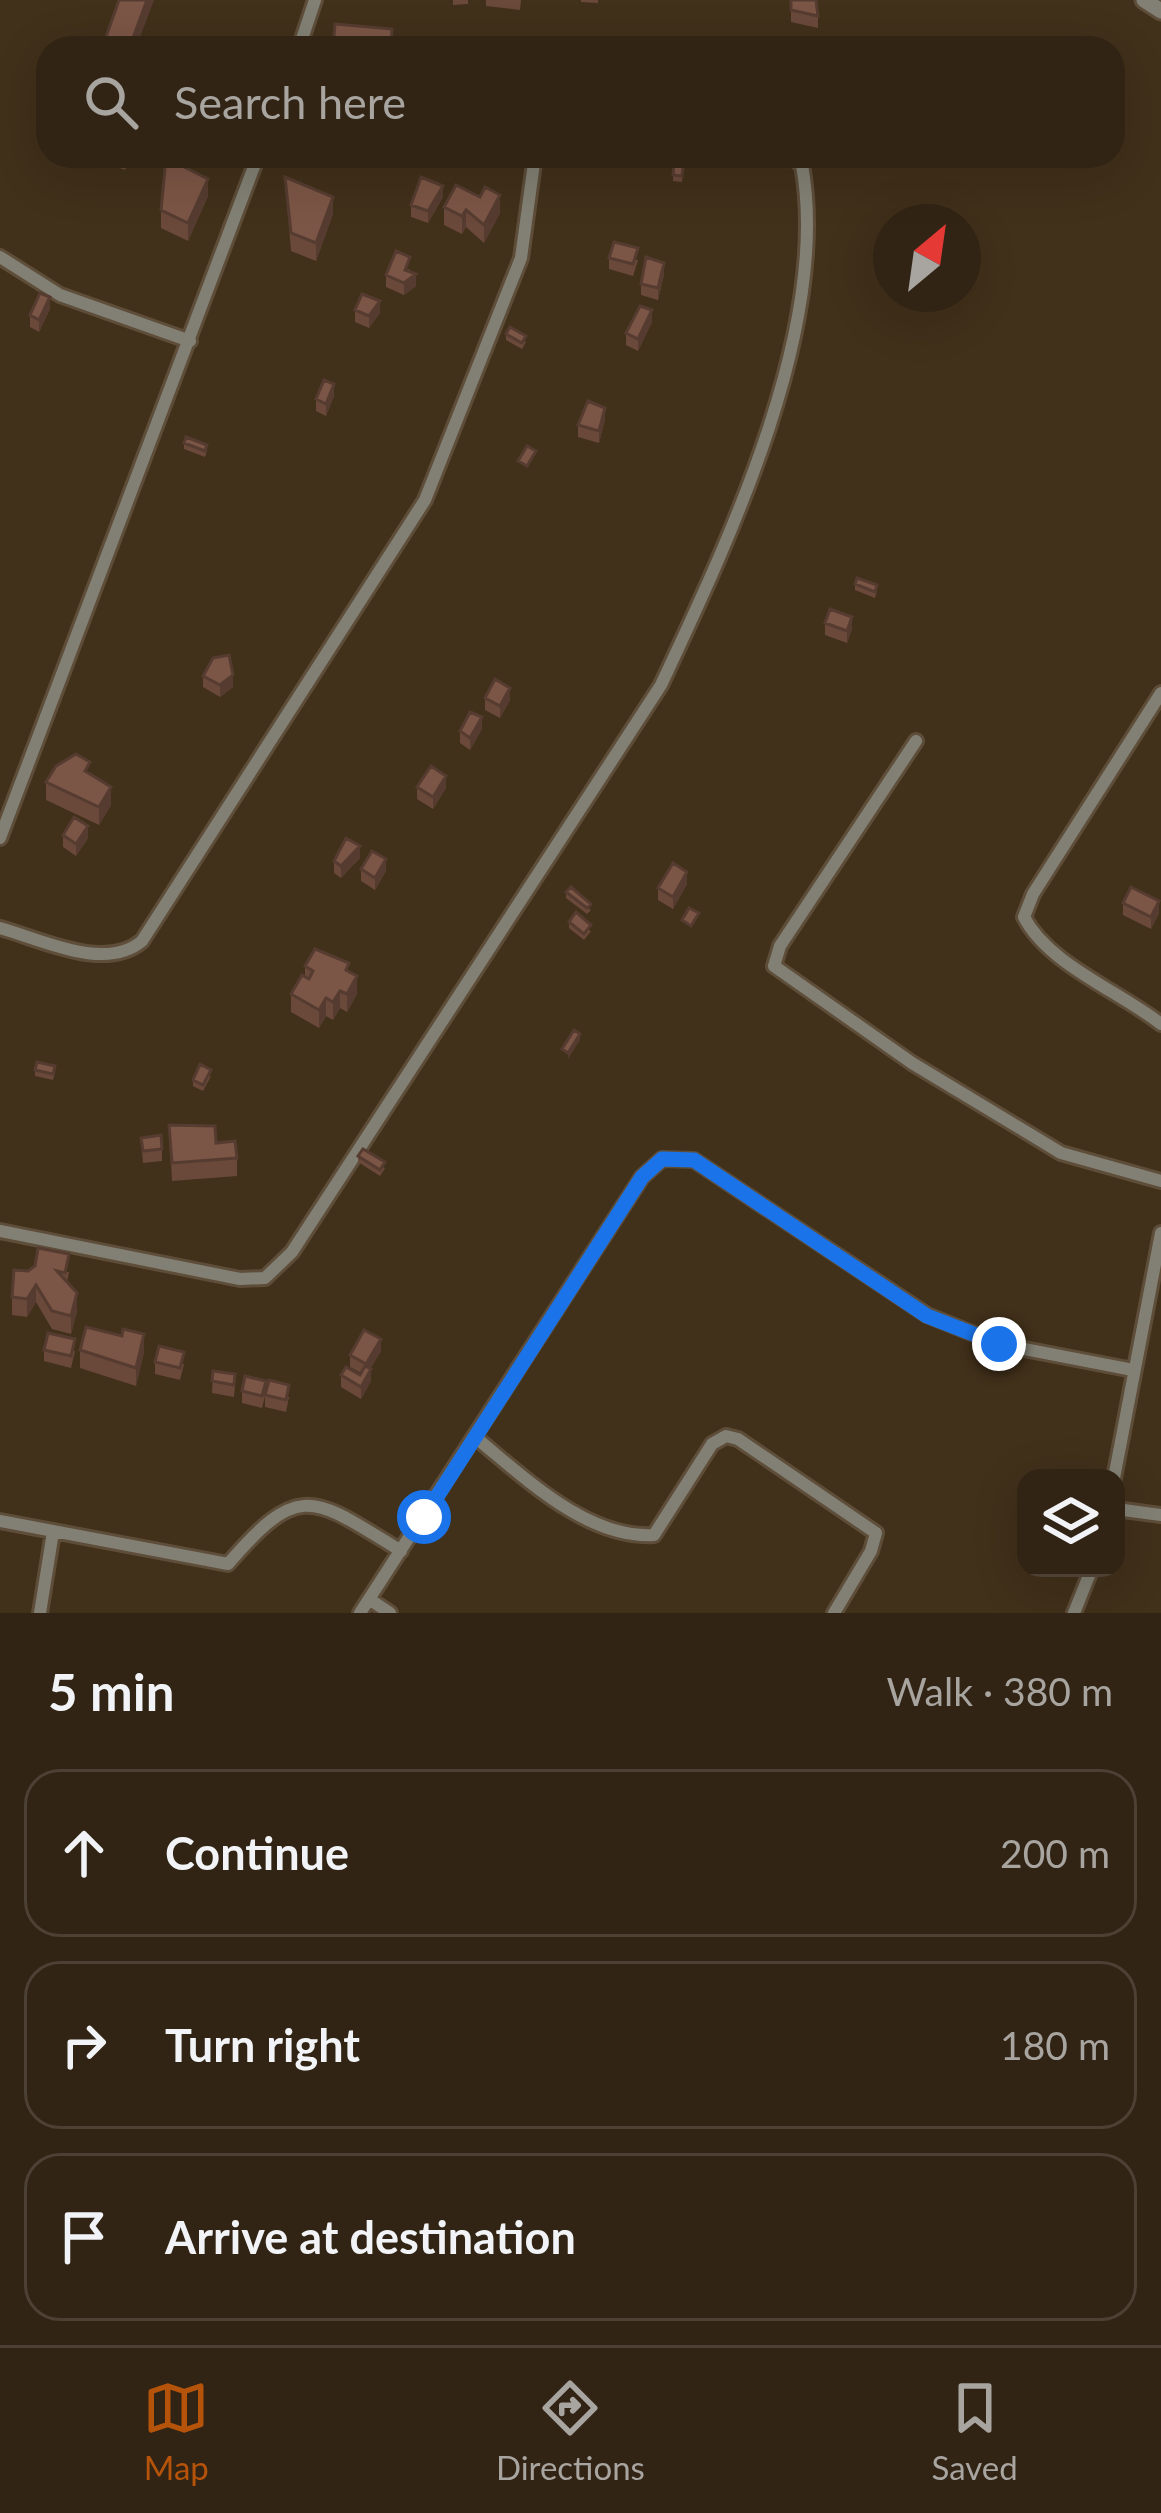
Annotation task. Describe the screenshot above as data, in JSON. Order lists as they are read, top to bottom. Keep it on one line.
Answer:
{"north":"top right","page":{"search":"Search here","heading":["5 min","Walk · 380 m"],"list":[["Continue","200 m"],["Turn right","180 m"],"Arrive at destination"],"nav":["Map","Directions","Saved"]}}
